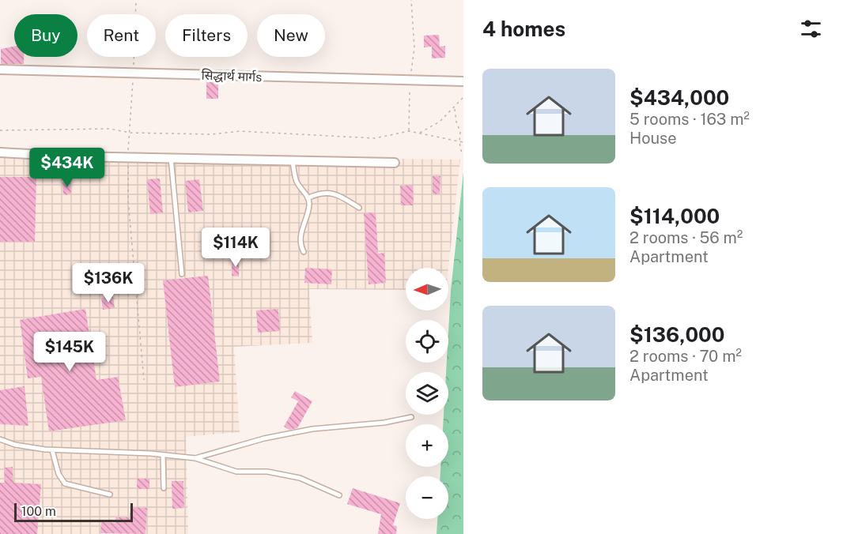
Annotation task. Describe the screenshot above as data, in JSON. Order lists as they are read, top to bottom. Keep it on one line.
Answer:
{"streets":{"street":["सिद्धार्थ मार्गs"]},"scale_bar":"100 m","north":"left","page":{"heading":"4 homes","chip":["Buy","Rent","Filters","New"],"list":[{"name":"$434,000","note":"5 rooms · 163 m² · House"},{"name":"$114,000","note":"2 rooms · 56 m² · Apartment"},{"name":"$136,000","note":"2 rooms · 70 m² · Apartment"}],"price":["$434K","$114K","$136K","$145K"],"map_buttons":["+","−"],"scale":"100 m"}}
